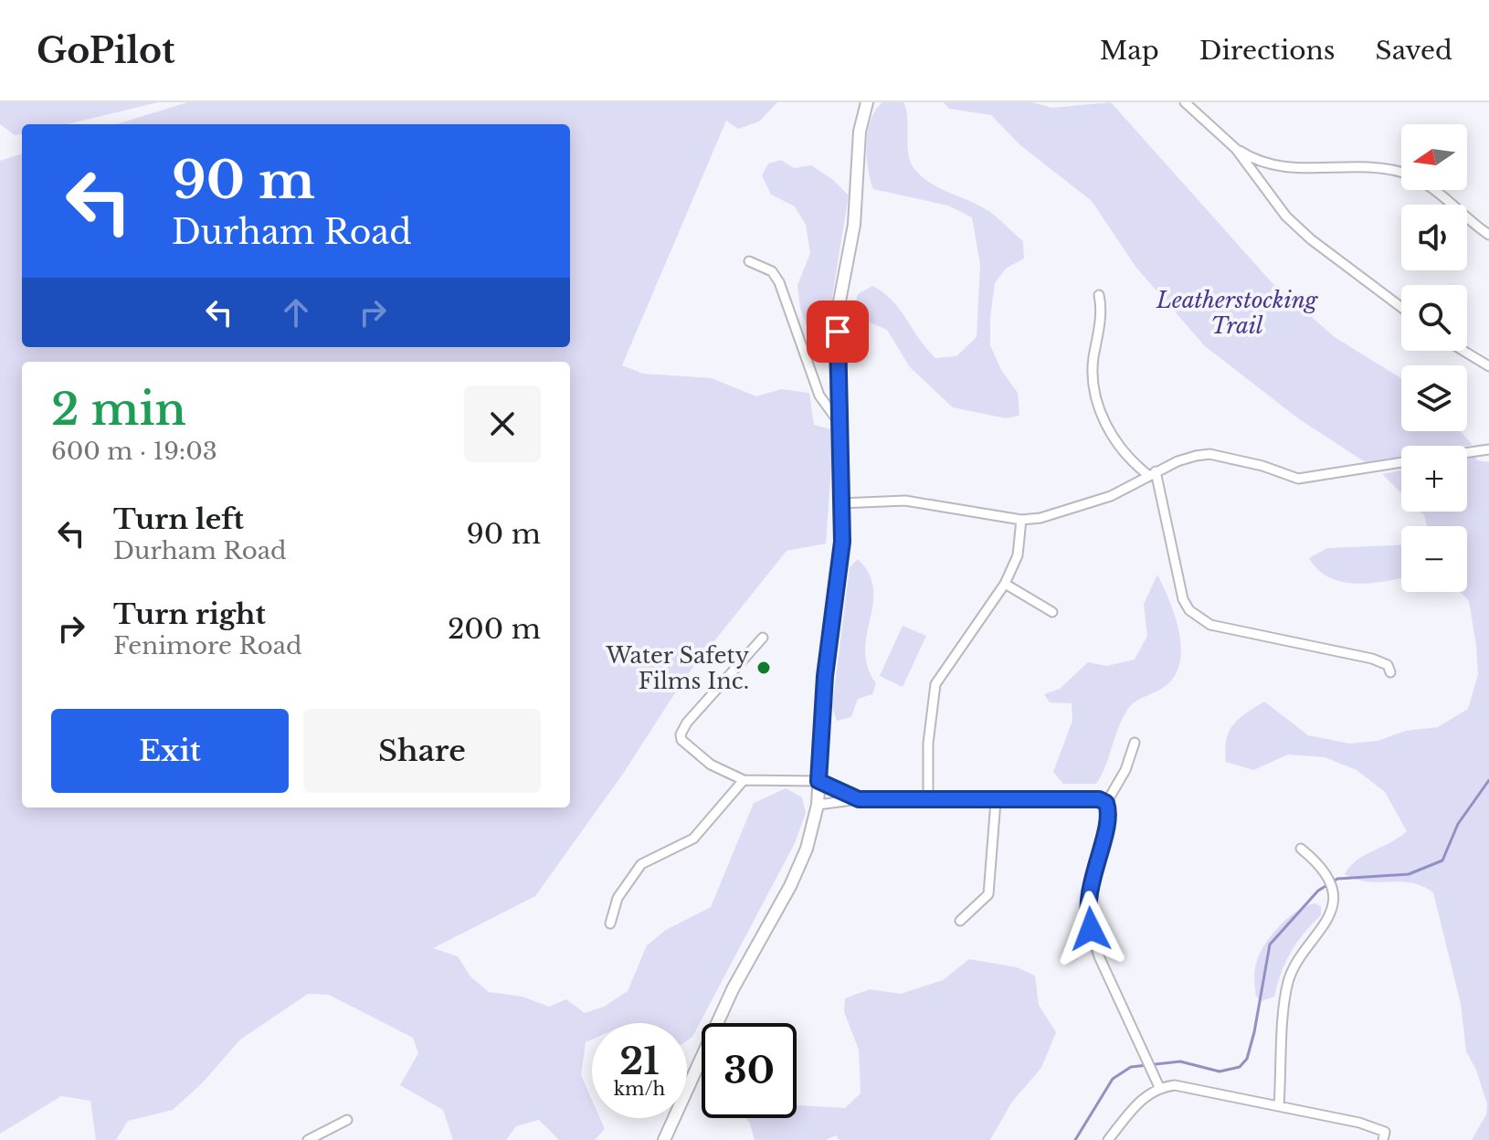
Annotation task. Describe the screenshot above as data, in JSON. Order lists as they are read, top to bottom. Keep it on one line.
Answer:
{"parks":["Leatherstocking Trail"],"places":["Water Safety Films Inc."],"north":"left","page":{"header":"GoPilot","nav":["Map","Directions","Saved"],"map_buttons":["+","−"],"turn":["90 m","Durham Road"],"heading":["2 min","600 m · 19:03"],"list":[{"name":"Turn left","note":"Durham Road","value":"90 m"},{"name":"Turn right","note":"Fenimore Road","value":"200 m"}],"buttons":["Exit","Share"],"speed":"21 km/h","limit":"30"}}
